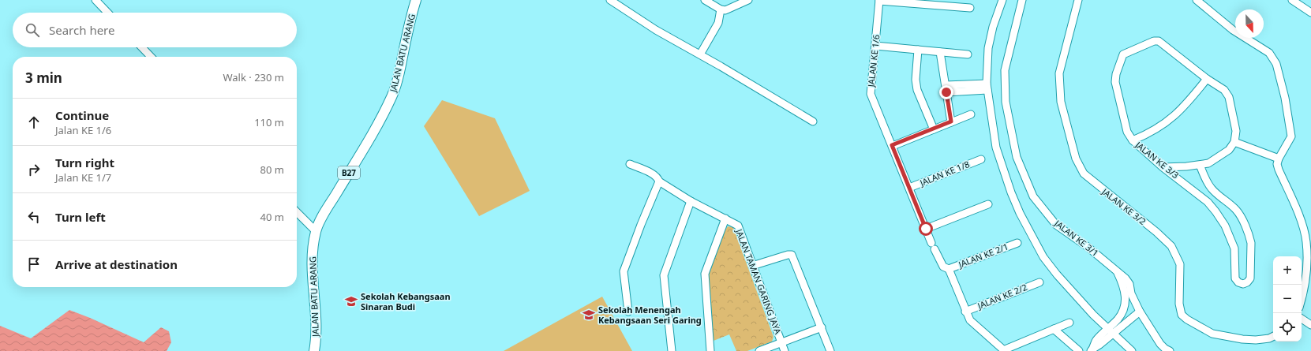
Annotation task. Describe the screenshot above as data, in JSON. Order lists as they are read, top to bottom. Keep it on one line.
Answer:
{"streets":{"main road":["JALAN BATU ARANG","B27"],"street":["JALAN KE 1/6","JALAN KE 3/3","JALAN KE 1/8","JALAN KE 3/2","JALAN KE 3/1","JALAN KE 2/1","JALAN TAMAN GARING JAYA","JALAN KE 2/2"]},"crossings":[["JALAN KE 1/6","JALAN KE 1/8"],["JALAN KE 1/6","JALAN KE 2/1"]],"places":{"school or university":["Sekolah Kebangsaan Sinaran Budi","Sekolah Menengah Kebangsaan Seri Garing"]},"north":"bottom","page":{"search":"Search here","heading":["3 min","Walk · 230 m"],"list":[["Continue","Jalan KE 1/6","110 m"],["Turn right","Jalan KE 1/7","80 m"],["Turn left","40 m"],"Arrive at destination"],"map_buttons":["+","−"]}}
